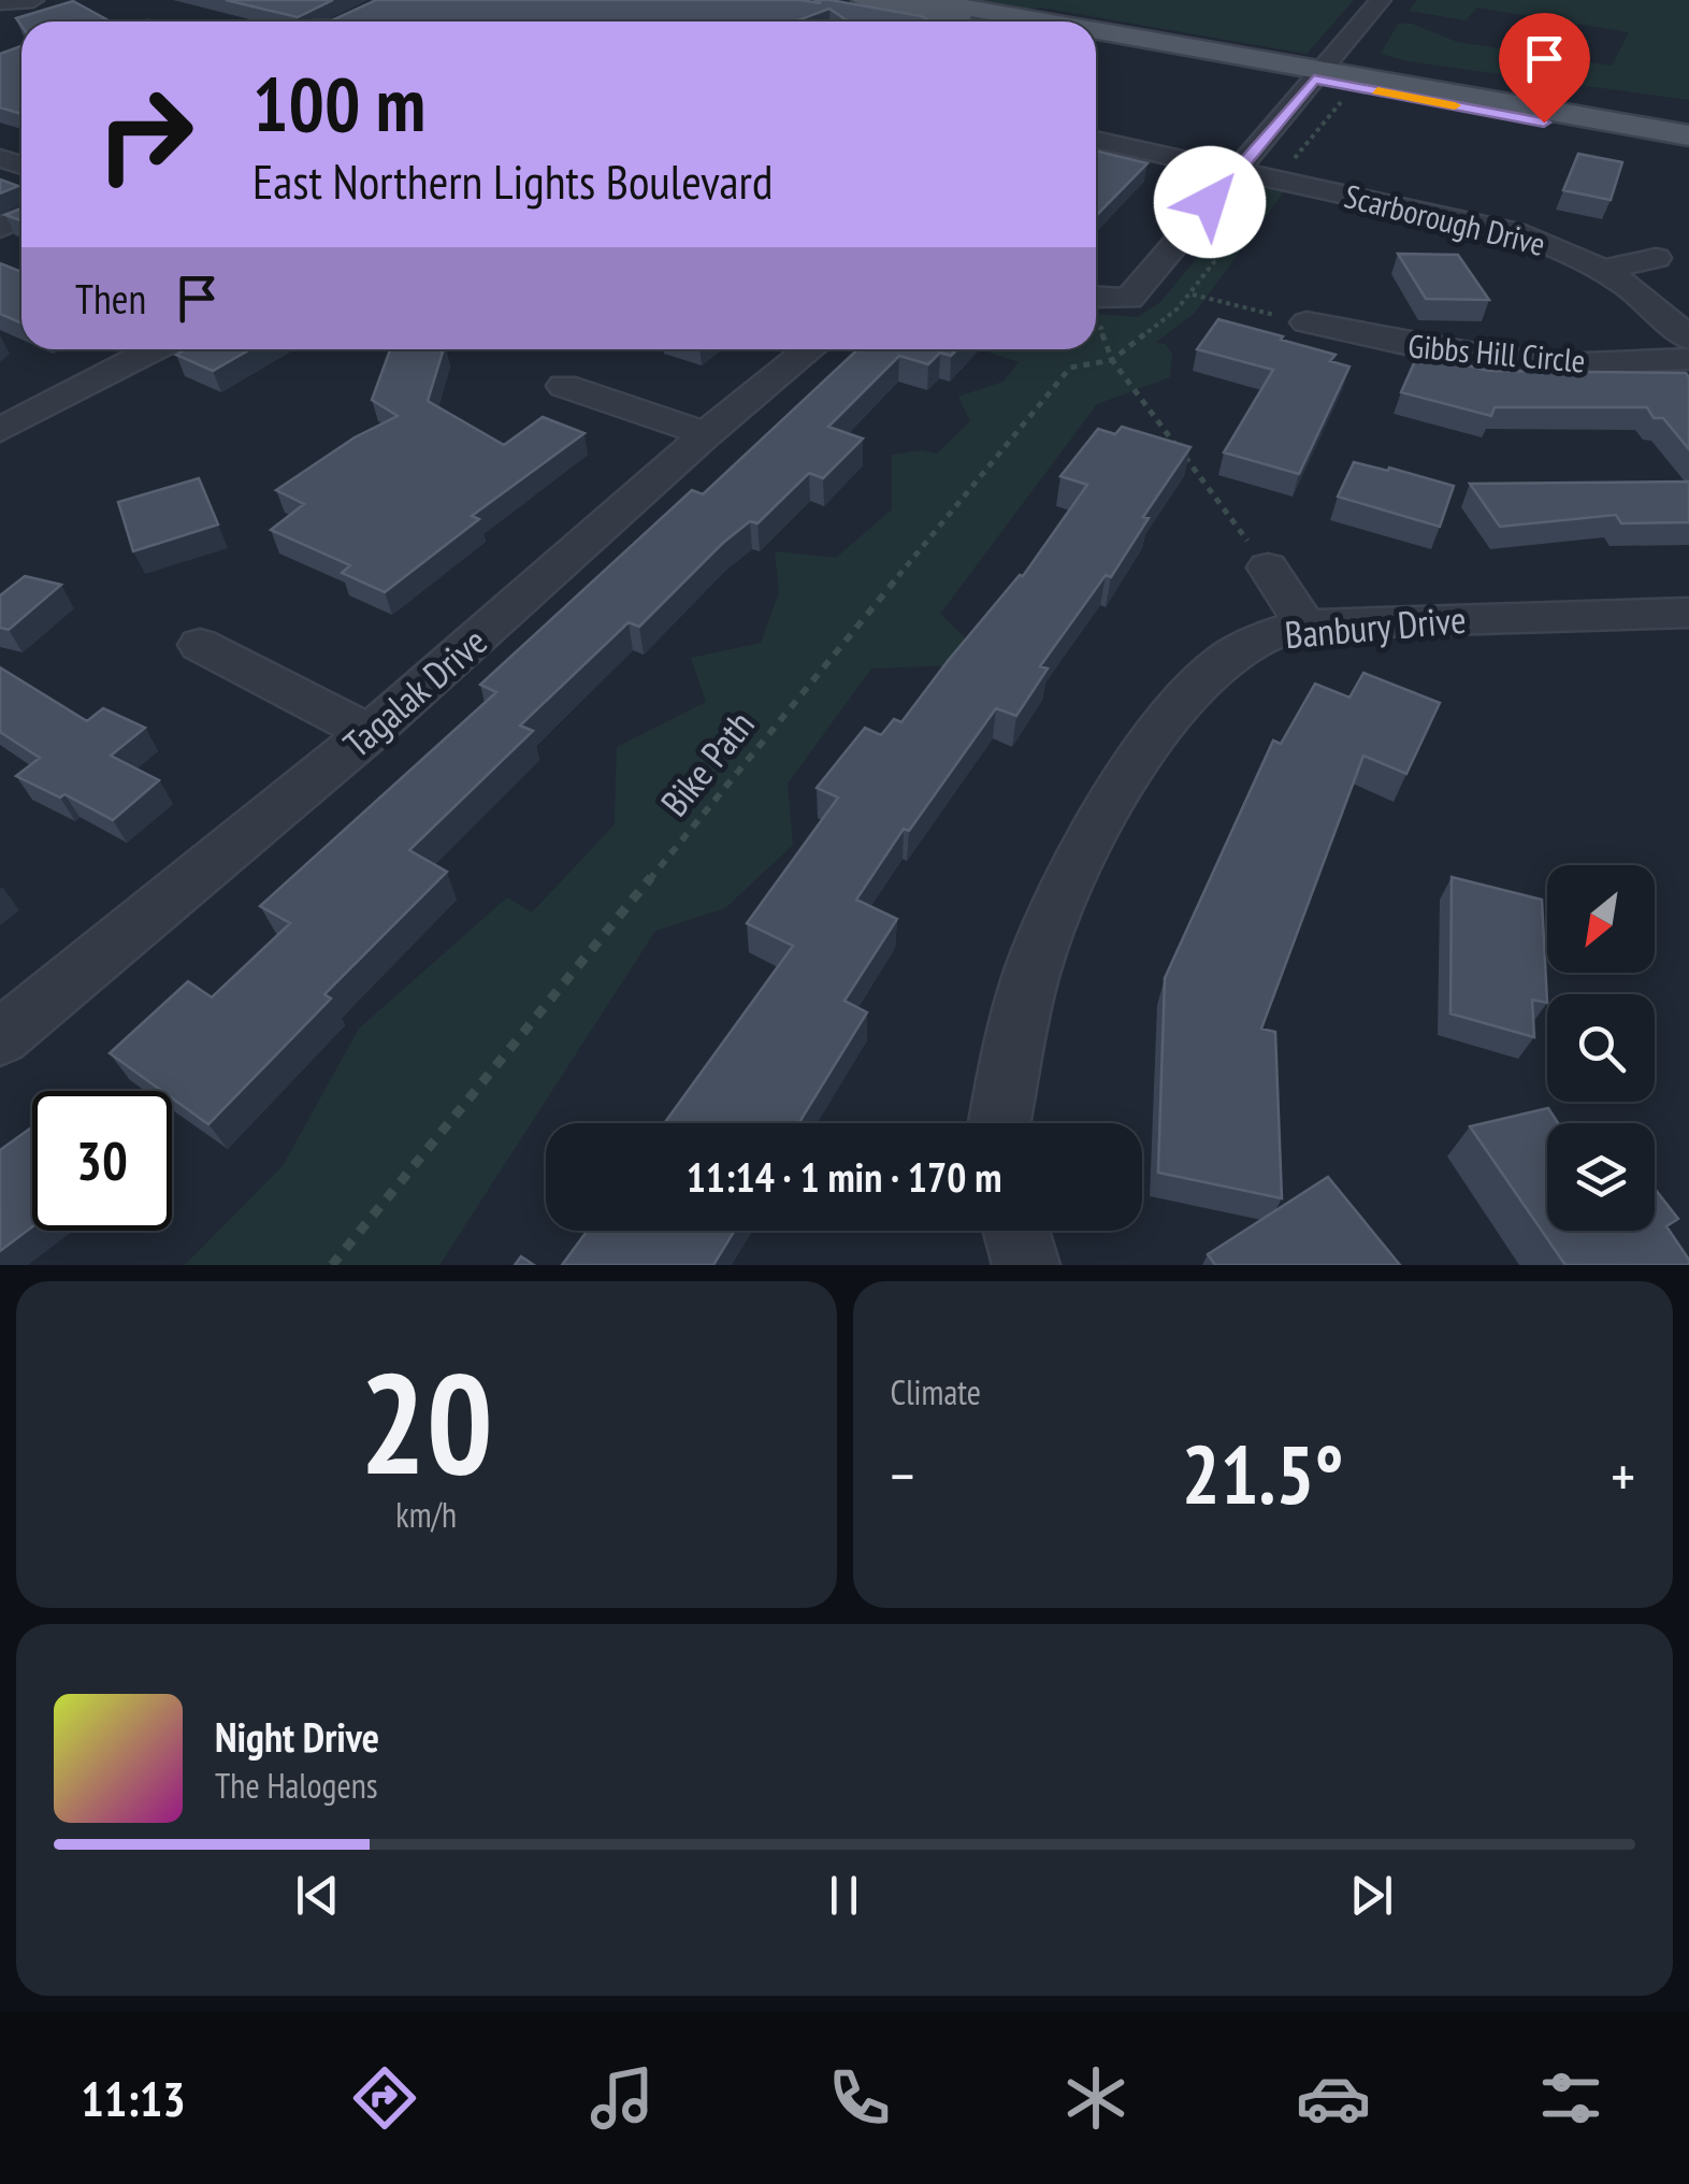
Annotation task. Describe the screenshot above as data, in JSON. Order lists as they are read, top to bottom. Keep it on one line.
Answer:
{"streets":{"street":["Scarborough Drive","Gibbs Hill Circle","Banbury Drive","Tagalak Drive"],"path":["Bike Path"]},"north":"bottom left","page":{"turn":["100 m","East Northern Lights Boulevard"],"then":"Then","limit":"30","trip":"11:14 · 1 min · 170 m","tile":[["20","km/h"],"Climate"],"heat":["−","21.5°","+"],"song":["Night Drive","The Halogens"],"tabs":"11:13"}}
